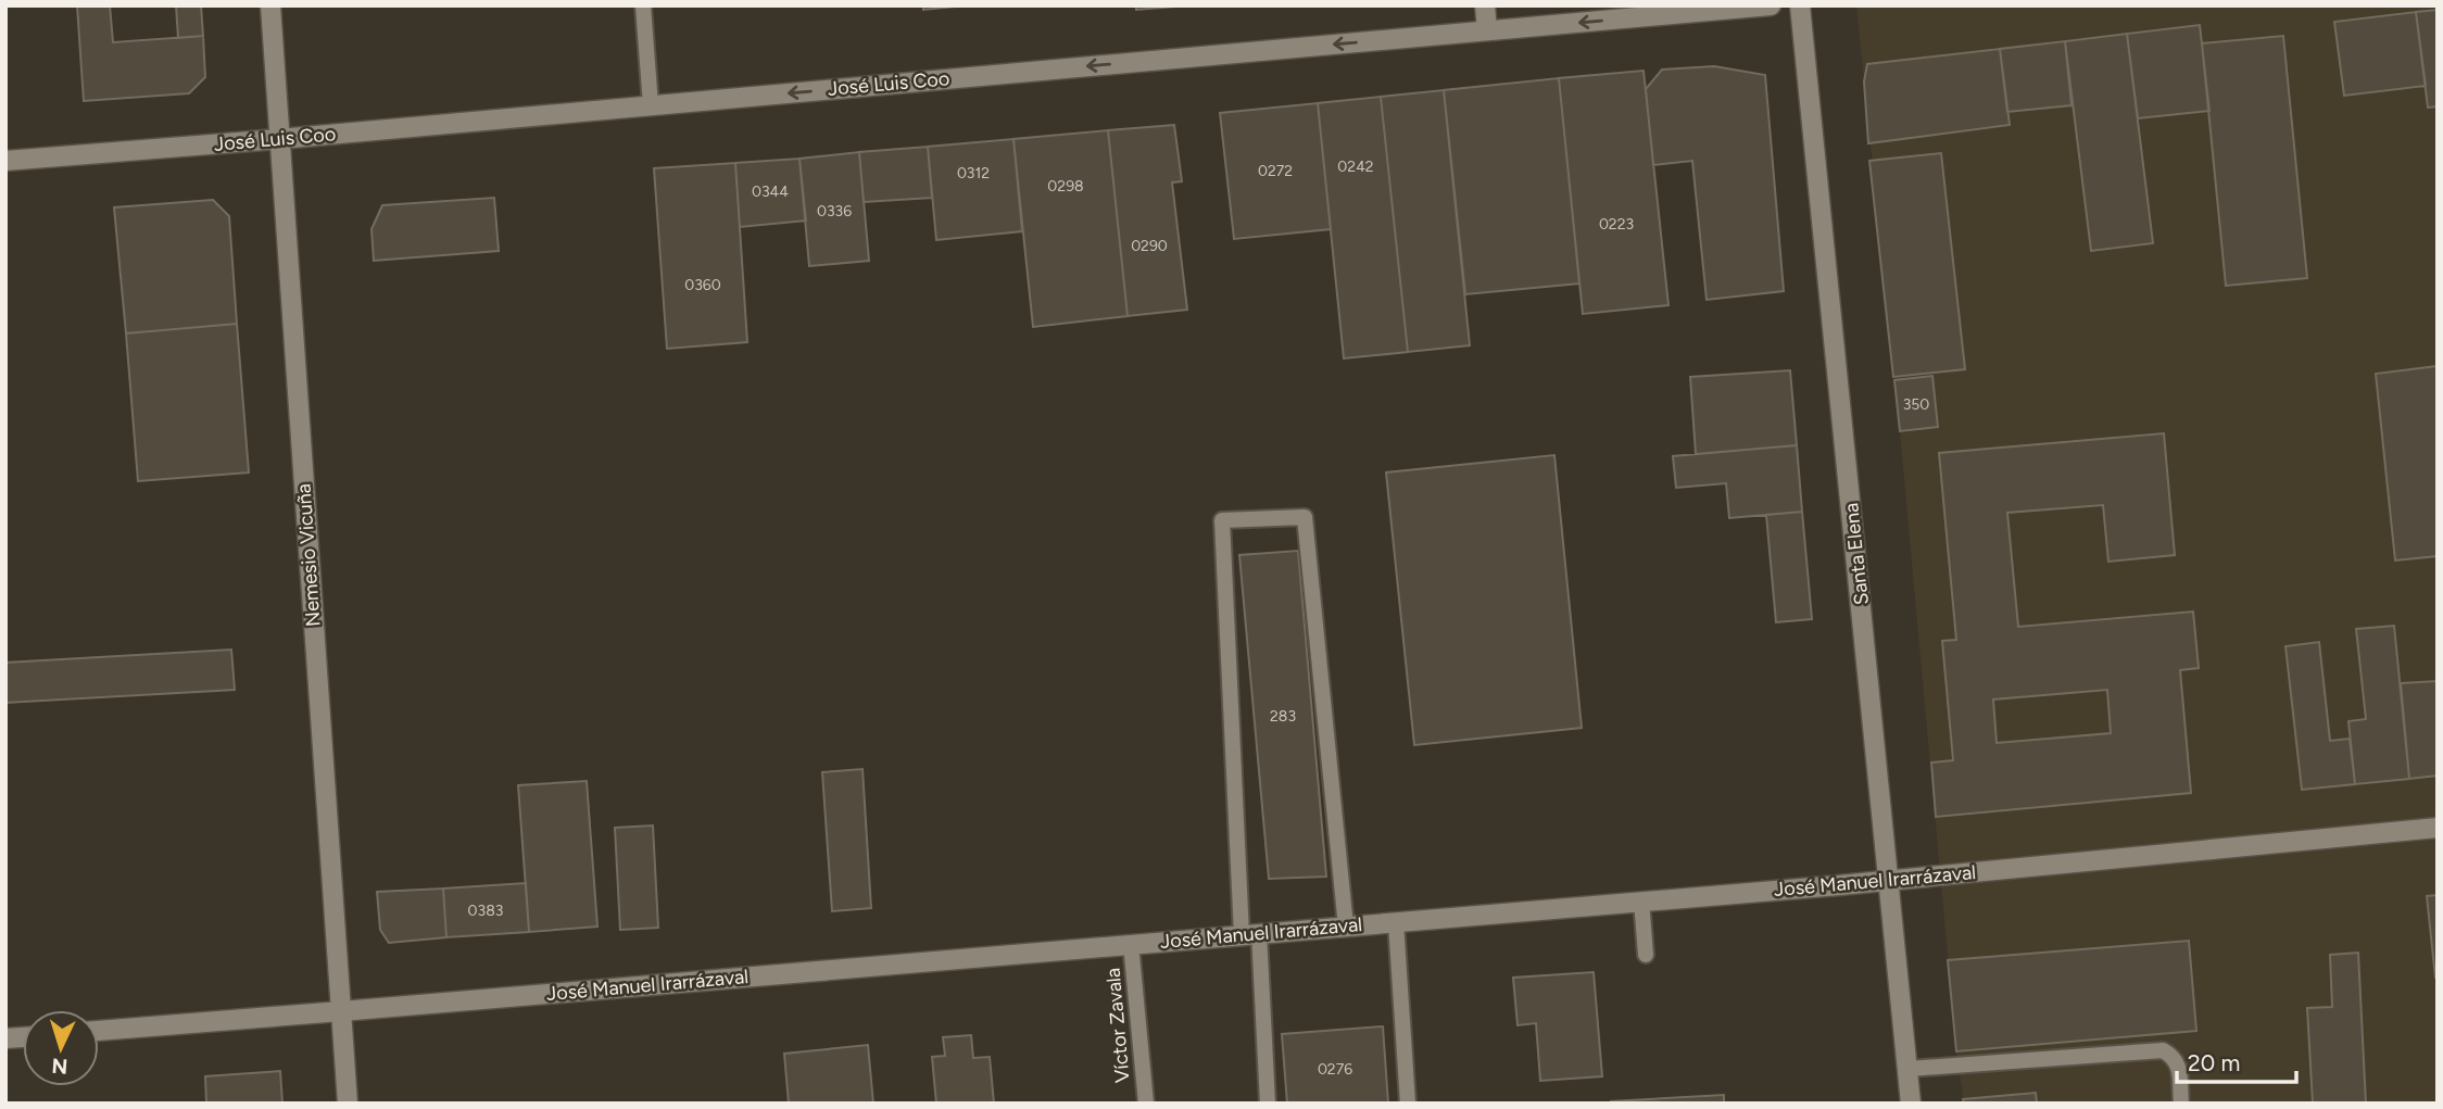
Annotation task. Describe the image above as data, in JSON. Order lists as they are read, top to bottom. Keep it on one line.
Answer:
{"streets":{"street":["José Luis Coo","Santa Elena","Nemesio Vicuña","José Manuel Irarrázaval"],"lane":["Víctor Zavala"]},"crossings":[["José Luis Coo","Nemesio Vicuña"],["Santa Elena","José Manuel Irarrázaval"],["Nemesio Vicuña","José Manuel Irarrázaval"],["José Manuel Irarrázaval","Víctor Zavala"]],"one_way":["José Luis Coo"],"house_numbers":["0242","0272","0312","0298","0344","0336","0223","0290","0360","350","283","0383","0276"],"scale_bar":"20 m","north":"bottom"}
